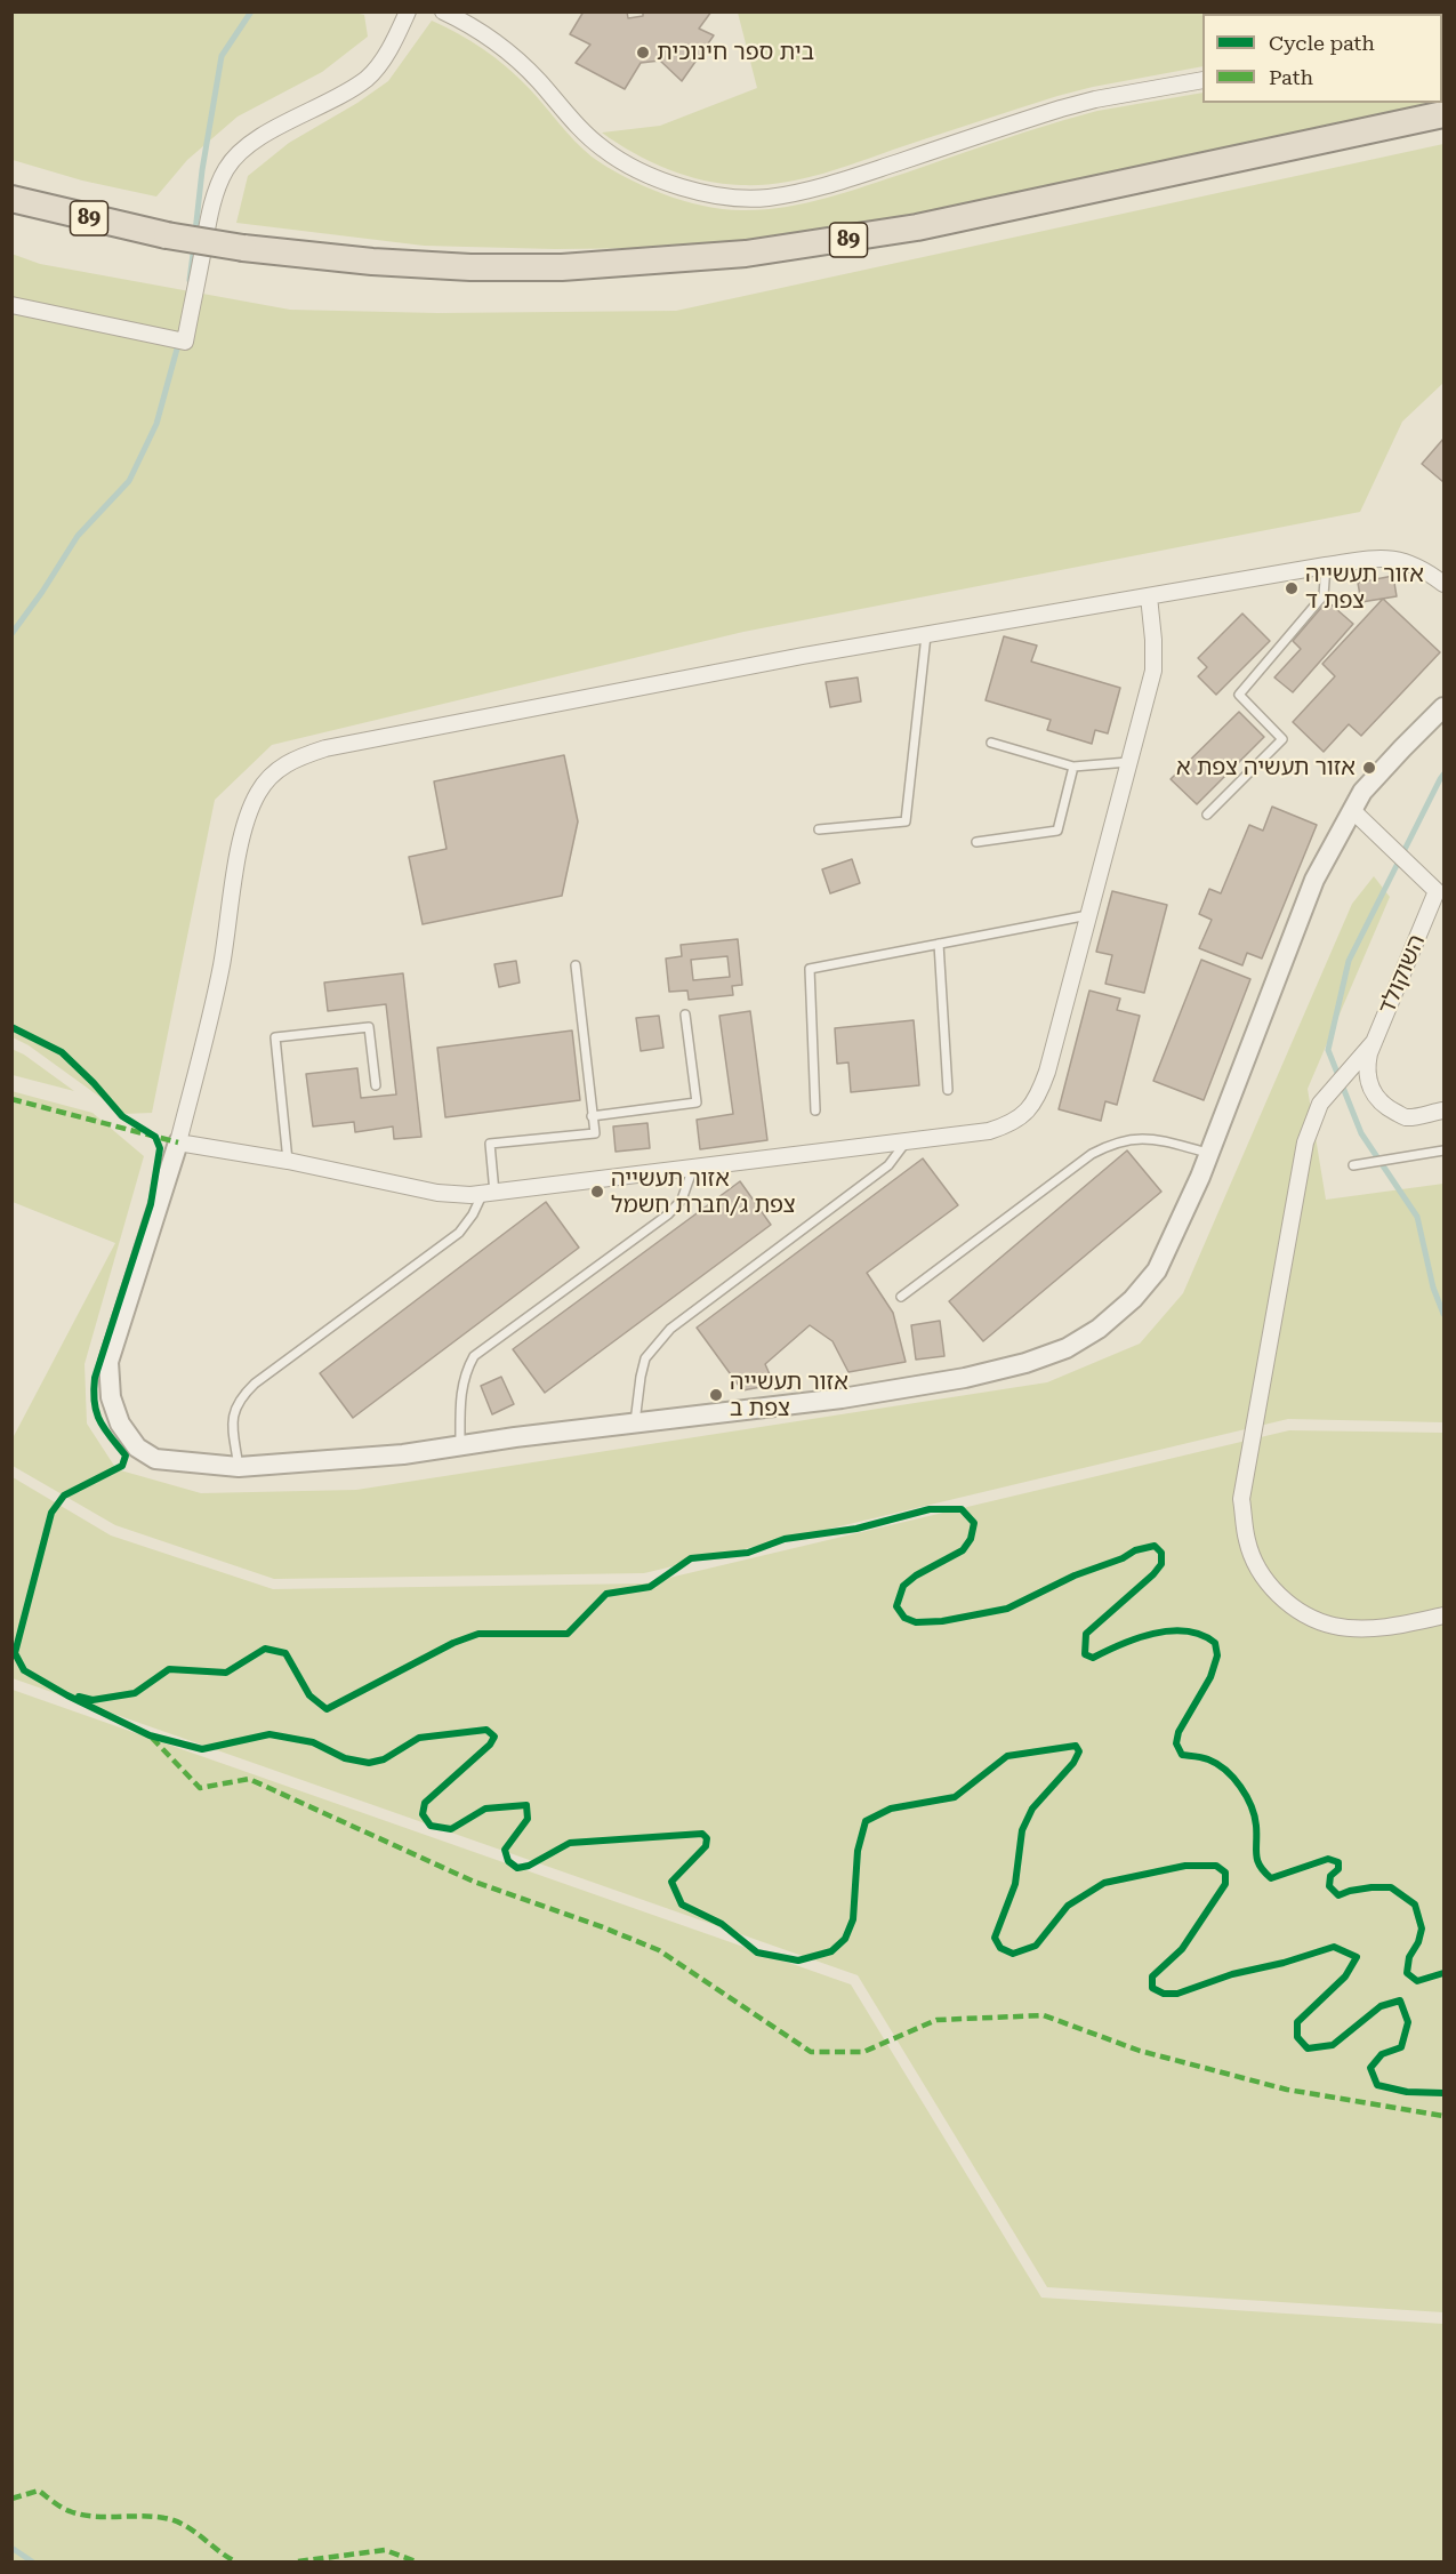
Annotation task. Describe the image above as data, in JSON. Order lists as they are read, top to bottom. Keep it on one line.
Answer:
{"streets":{"highway":["89"],"street":["השוקולד"]},"places":["בית ספר חינוכית","אזור תעשייה צפת ד","אזור תעשיה צפת א","אזור תעשייה צפת ג/חברת חשמל","אזור תעשייה צפת ב"],"legend":["Cycle path","Path"]}
